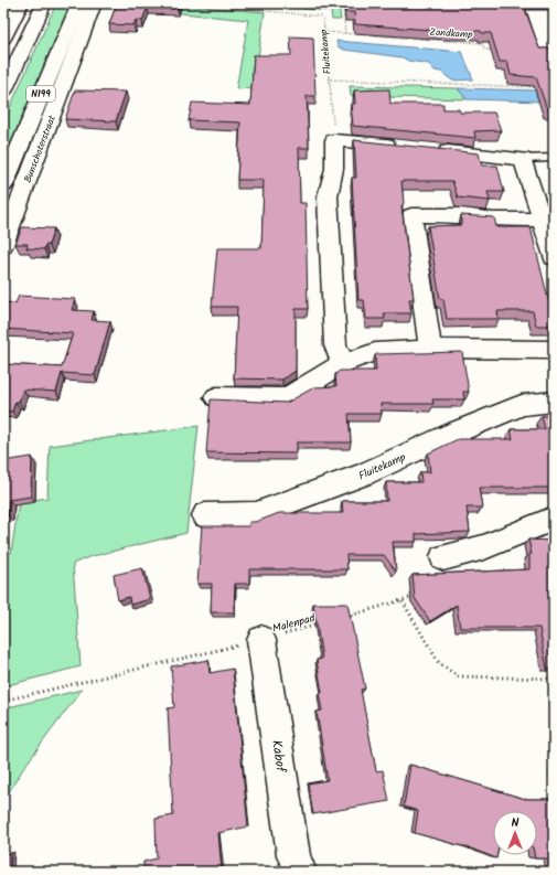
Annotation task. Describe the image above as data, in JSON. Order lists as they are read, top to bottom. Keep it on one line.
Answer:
{"streets":{"street":["Fluitekamp","N199","Bunschoterstraat","Kabof"],"path":["Zandkamp","Malenpad"]},"crossings":[["Zandkamp","Fluitekamp"],["Malenpad","Kabof"]],"north":"top"}
